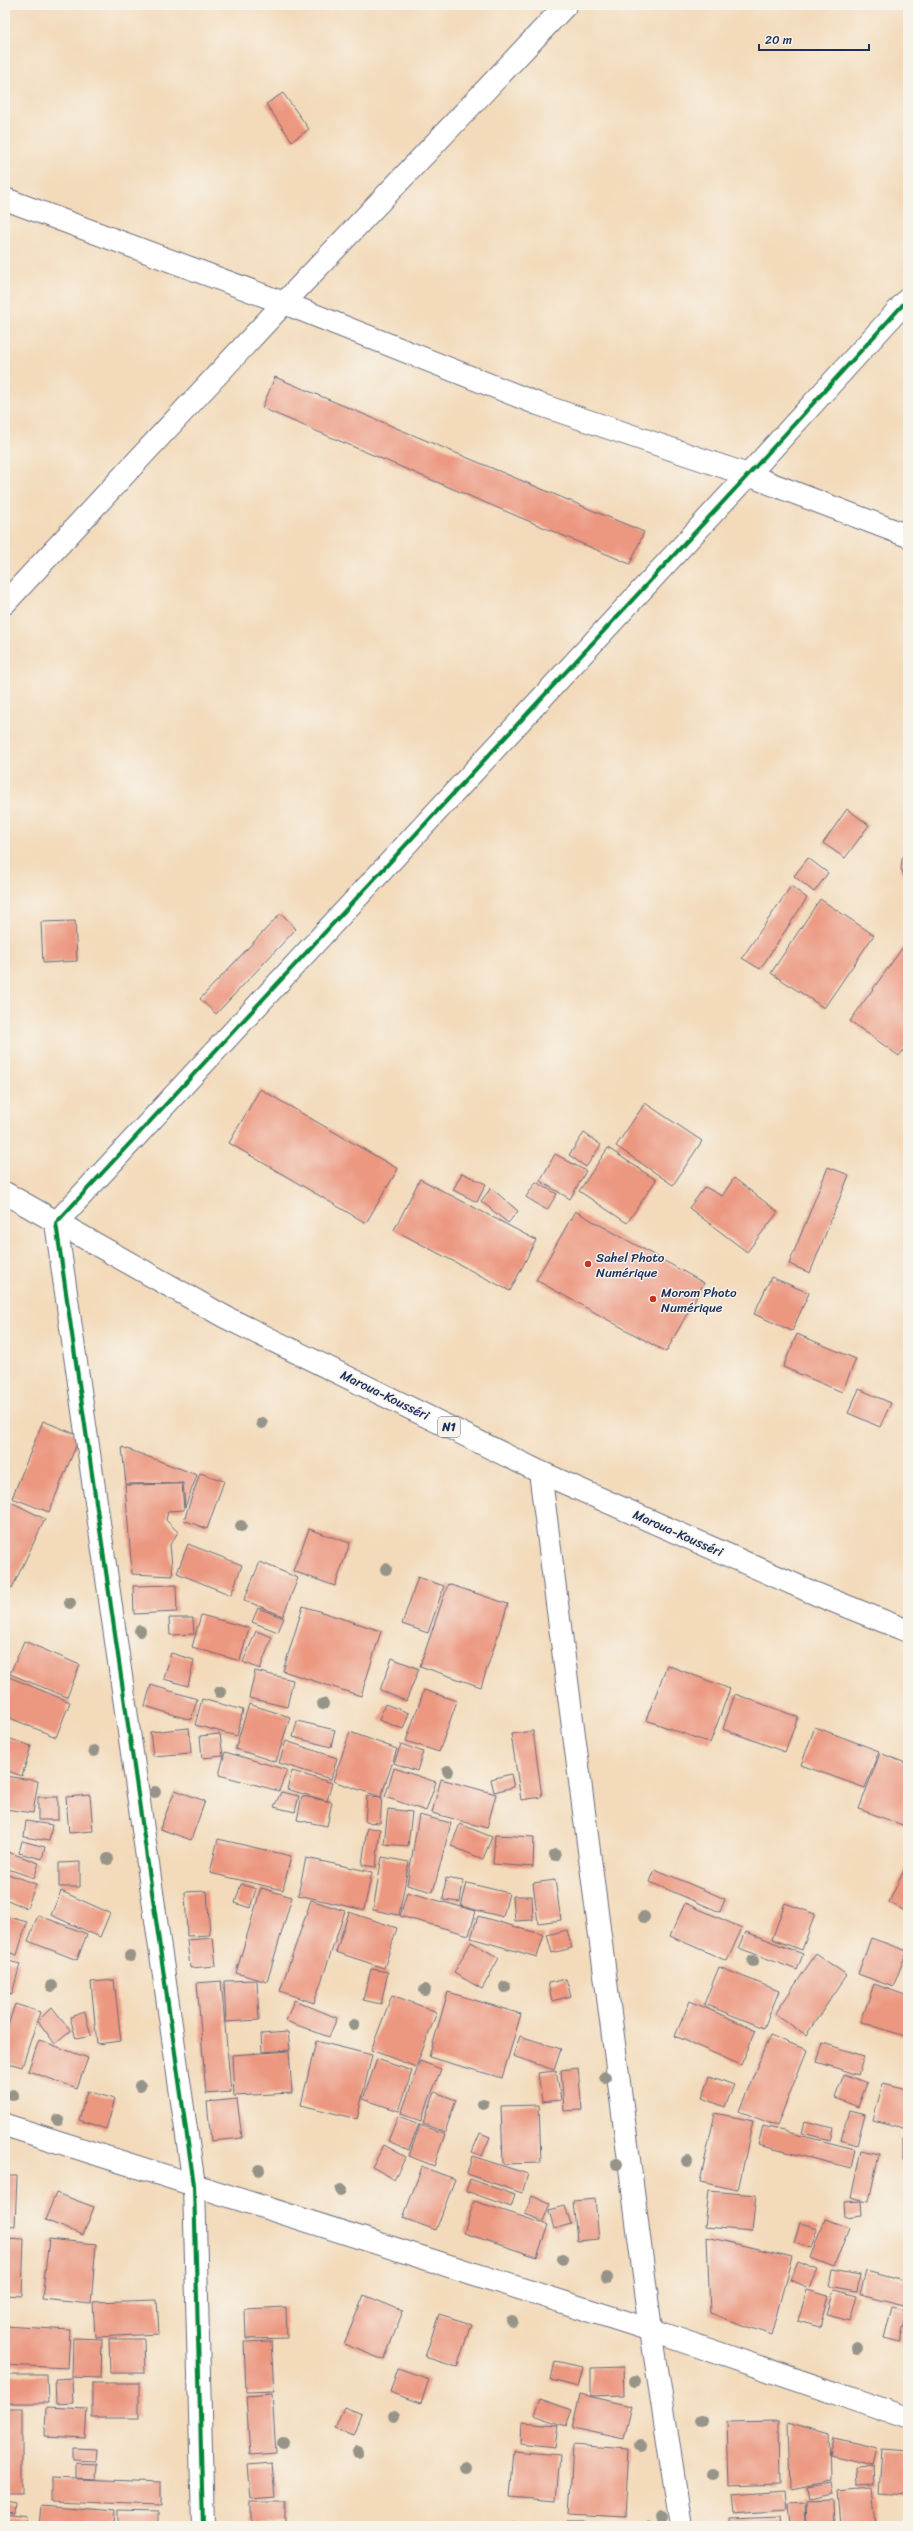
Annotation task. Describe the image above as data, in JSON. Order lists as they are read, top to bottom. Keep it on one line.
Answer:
{"streets":{"main road":["Maroua-Kousséri","N1"]},"places":["Sahel Photo Numérique","Morom Photo Numérique"],"scale_bar":"20 m"}
